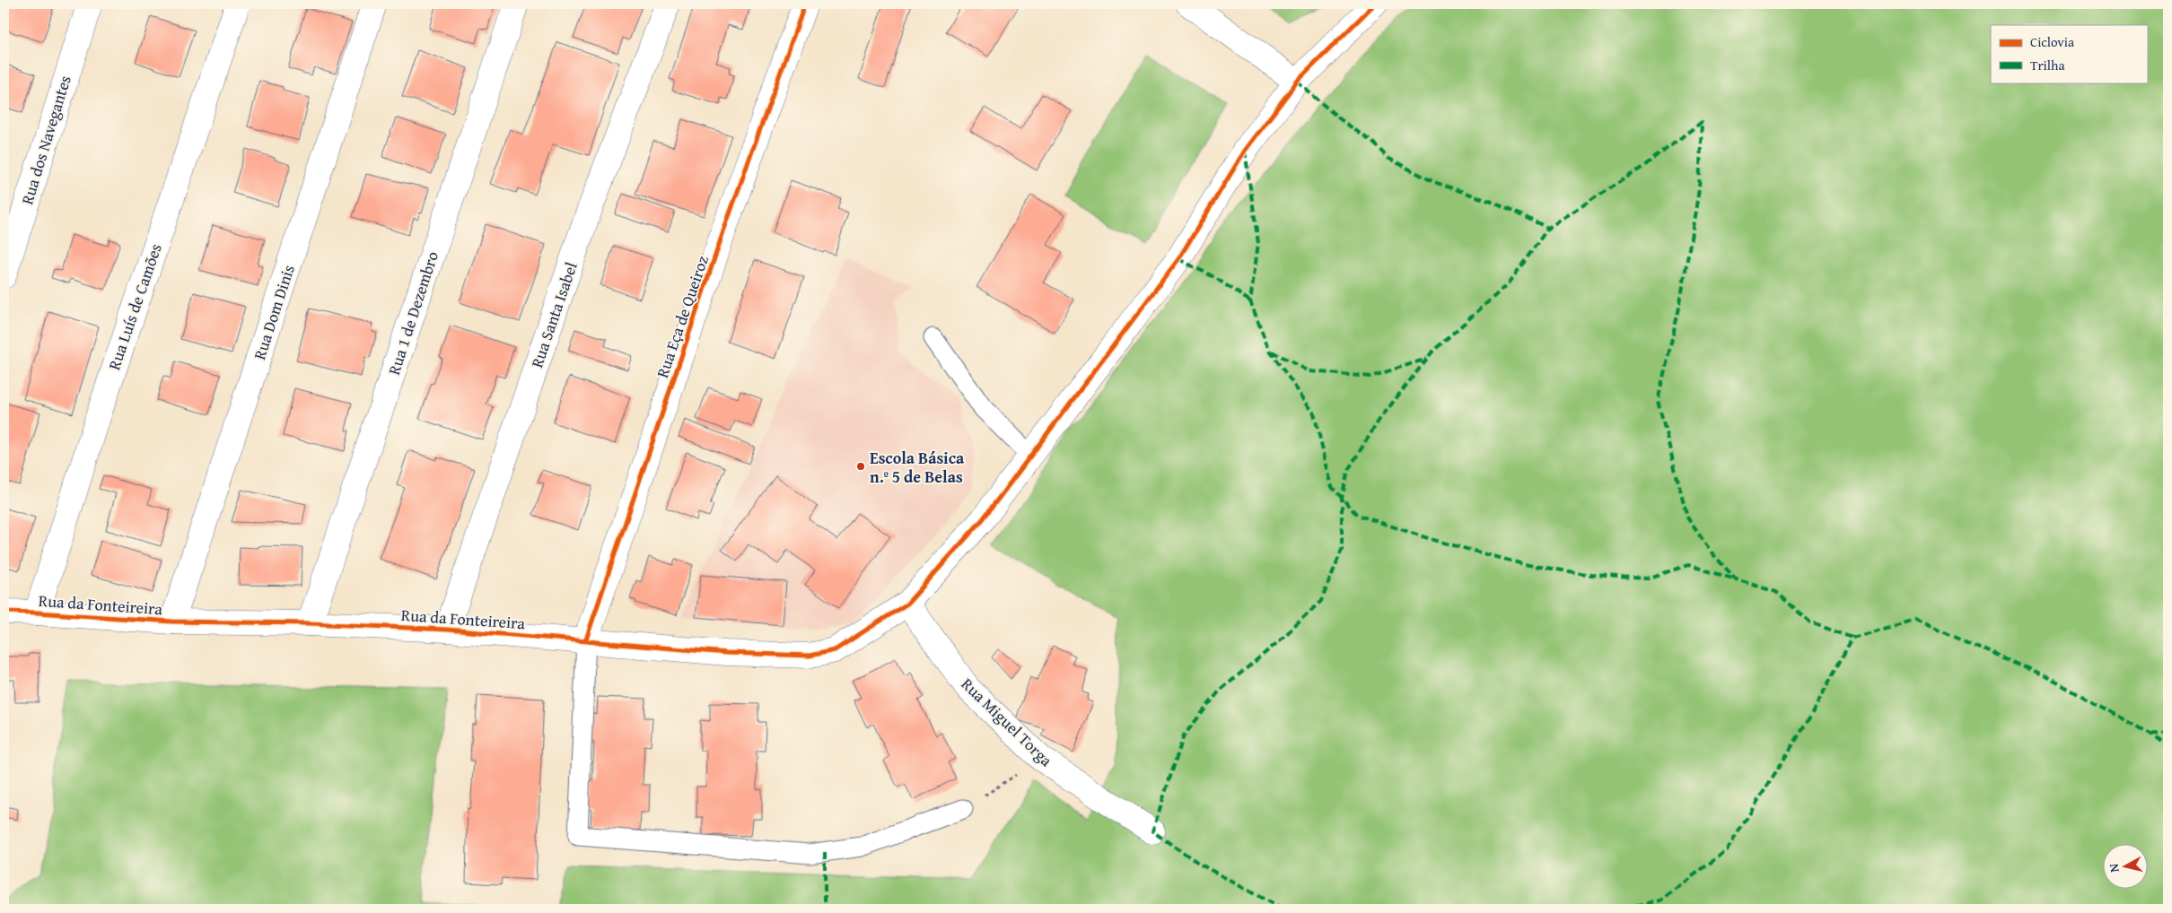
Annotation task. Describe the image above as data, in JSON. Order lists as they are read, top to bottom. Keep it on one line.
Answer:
{"streets":{"street":["Rua dos Navegantes","Rua Luís de Camões","Rua Dom Dinis","Rua 1 de Dezembro","Rua Santa Isabel","Rua Eça de Queiroz","Rua da Fonteireira","Rua Miguel Torga"]},"crossings":[["Rua Luís de Camões","Rua da Fonteireira"],["Rua Dom Dinis","Rua da Fonteireira"],["Rua 1 de Dezembro","Rua da Fonteireira"],["Rua Santa Isabel","Rua da Fonteireira"],["Rua Eça de Queiroz","Rua da Fonteireira"],["Rua da Fonteireira","Rua Miguel Torga"]],"places":["Escola Básica n.º 5 de Belas"],"legend":["Ciclovia","Trilha"],"north":"left"}
